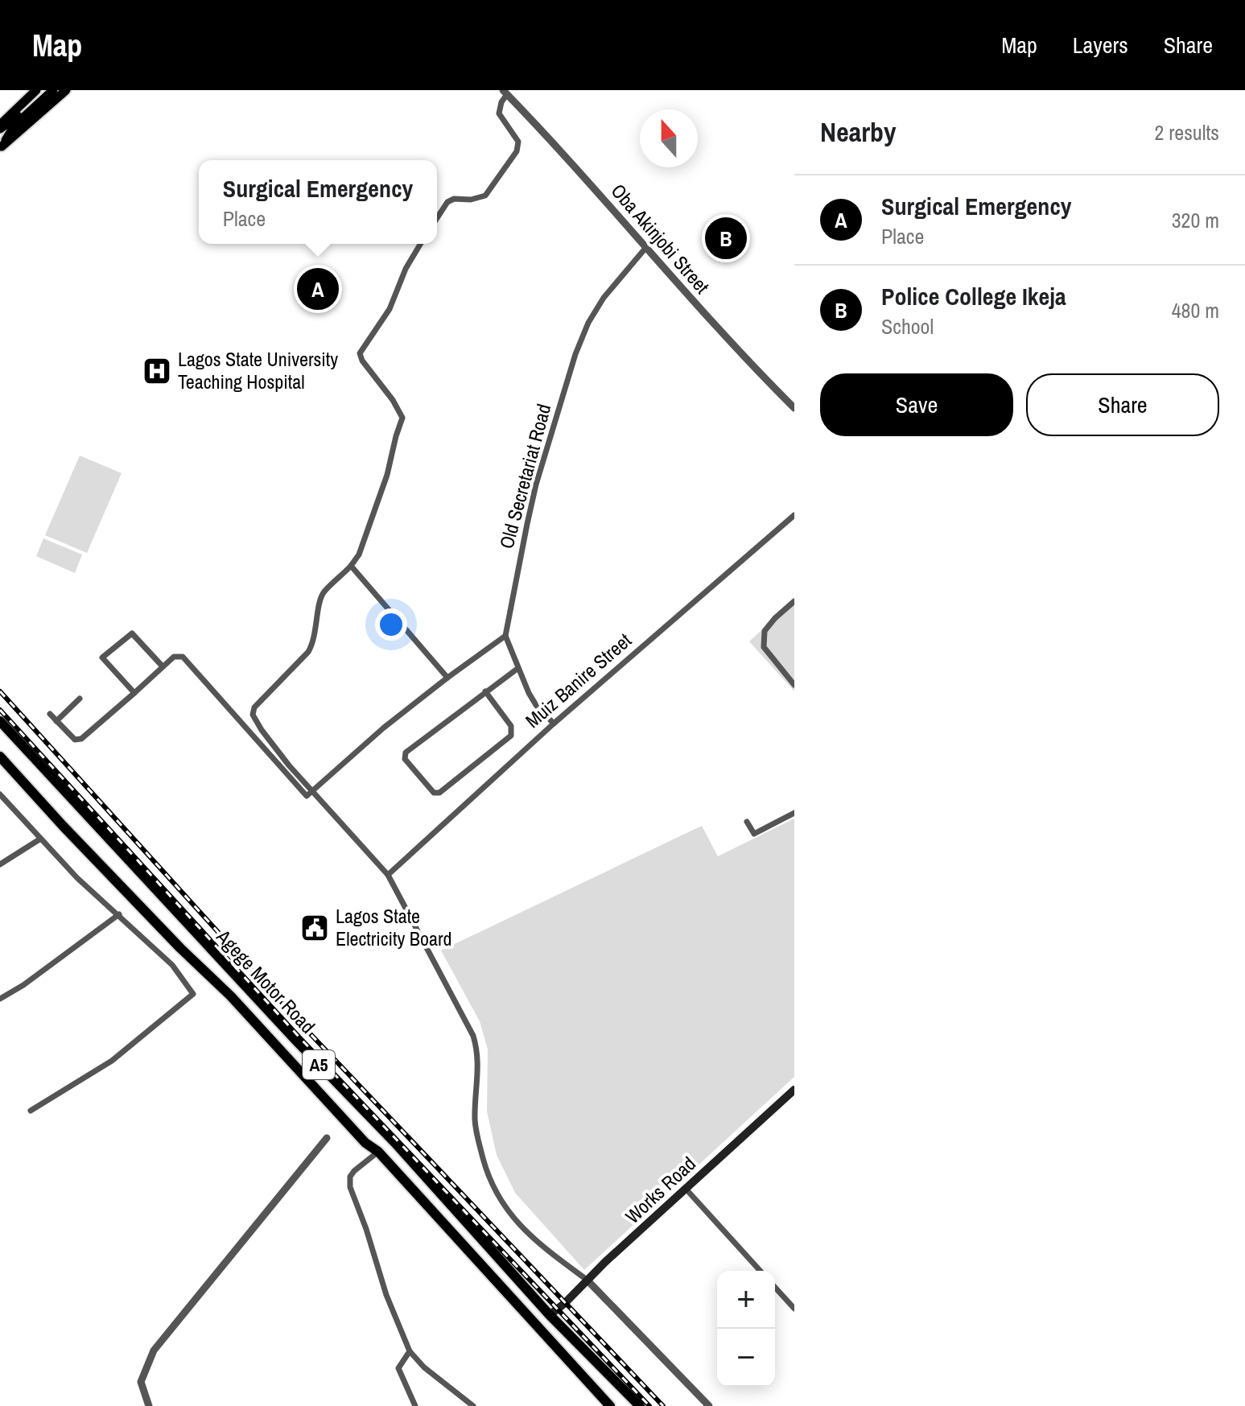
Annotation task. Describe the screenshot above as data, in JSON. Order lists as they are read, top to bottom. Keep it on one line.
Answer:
{"streets":{"highway":["Agege Motor Road","A5"],"main road":["Works Road"],"street":["Oba Akinjobi Street","Old Secretariat Road","Muiz Banire Street"]},"crossings":[["Oba Akinjobi Street","Old Secretariat Road"],["Agege Motor Road","Works Road"]],"places":{"hospital":["Lagos State University Teaching Hospital"],"public building":["Lagos State Electricity Board"]},"north":"top","page":{"header":"Map","nav":["Map","Layers","Share"],"heading":["Nearby","2 results"],"popup":["Surgical Emergency","Place"],"list":[{"mark":"A","name":"Surgical Emergency","note":"Place","value":"320 m"},{"mark":"B","name":"Police College Ikeja","note":"School","value":"480 m"}],"pins":["B","A"],"buttons":["Save","Share"],"map_buttons":["+","−"]}}
